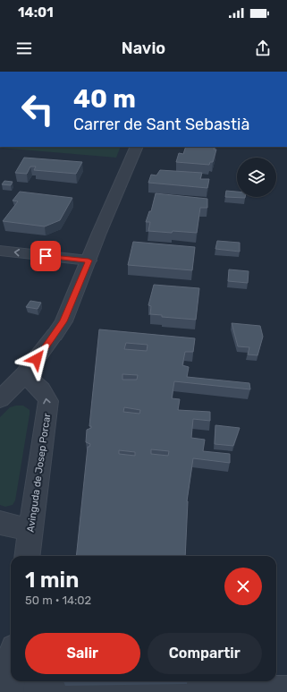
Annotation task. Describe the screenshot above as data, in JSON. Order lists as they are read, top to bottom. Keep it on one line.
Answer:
{"streets":{"street":["Avinguda de Josep Porcar"]},"one_way":["Avinguda de Josep Porcar"],"page":{"status":"14:01","header":"Navio","turn":["40 m","Carrer de Sant Sebastià"],"heading":["1 min","50 m · 14:02"],"buttons":["Salir","Compartir"]}}
